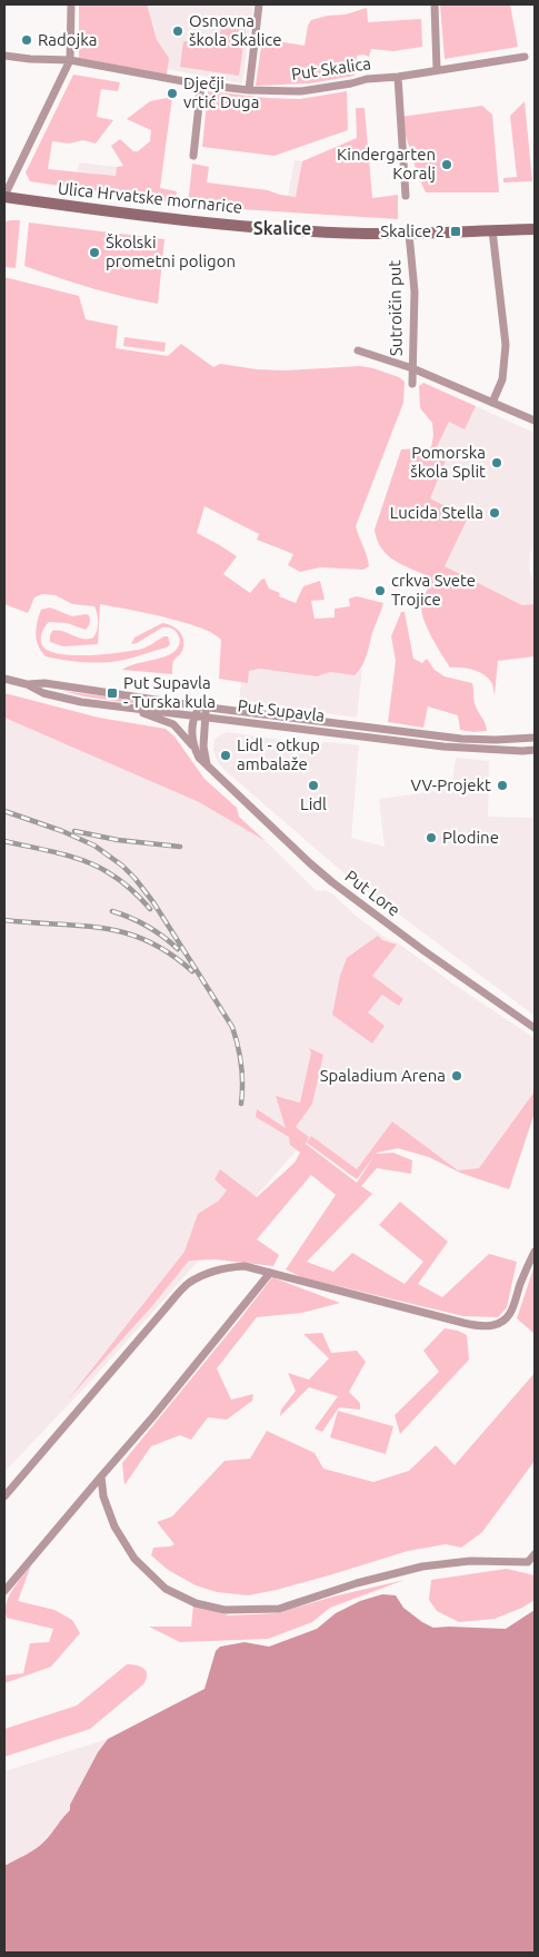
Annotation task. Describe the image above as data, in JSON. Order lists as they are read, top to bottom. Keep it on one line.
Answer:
{"streets":{"main road":["Ulica Hrvatske mornarice"],"street":["Put Skalica","Sutroičin put","Put Supavla","Put Lore"]},"crossings":[["Ulica Hrvatske mornarice","Sutroičin put"],["Put Supavla","Put Lore"]],"districts":["Skalice"],"places":{"other":["Osnovna škola Skalice","Radojka","Dječji vrtić Duga","Kindergarten Koralj","Školski prometni poligon","Pomorska škola Split","Lucida Stella","crkva Svete Trojice","Lidl - otkup ambalaže","Lidl","VV-Projekt","Plodine","Spaladium Arena"],"transit":["Skalice 2","Put Supavla - Turska kula"]}}
